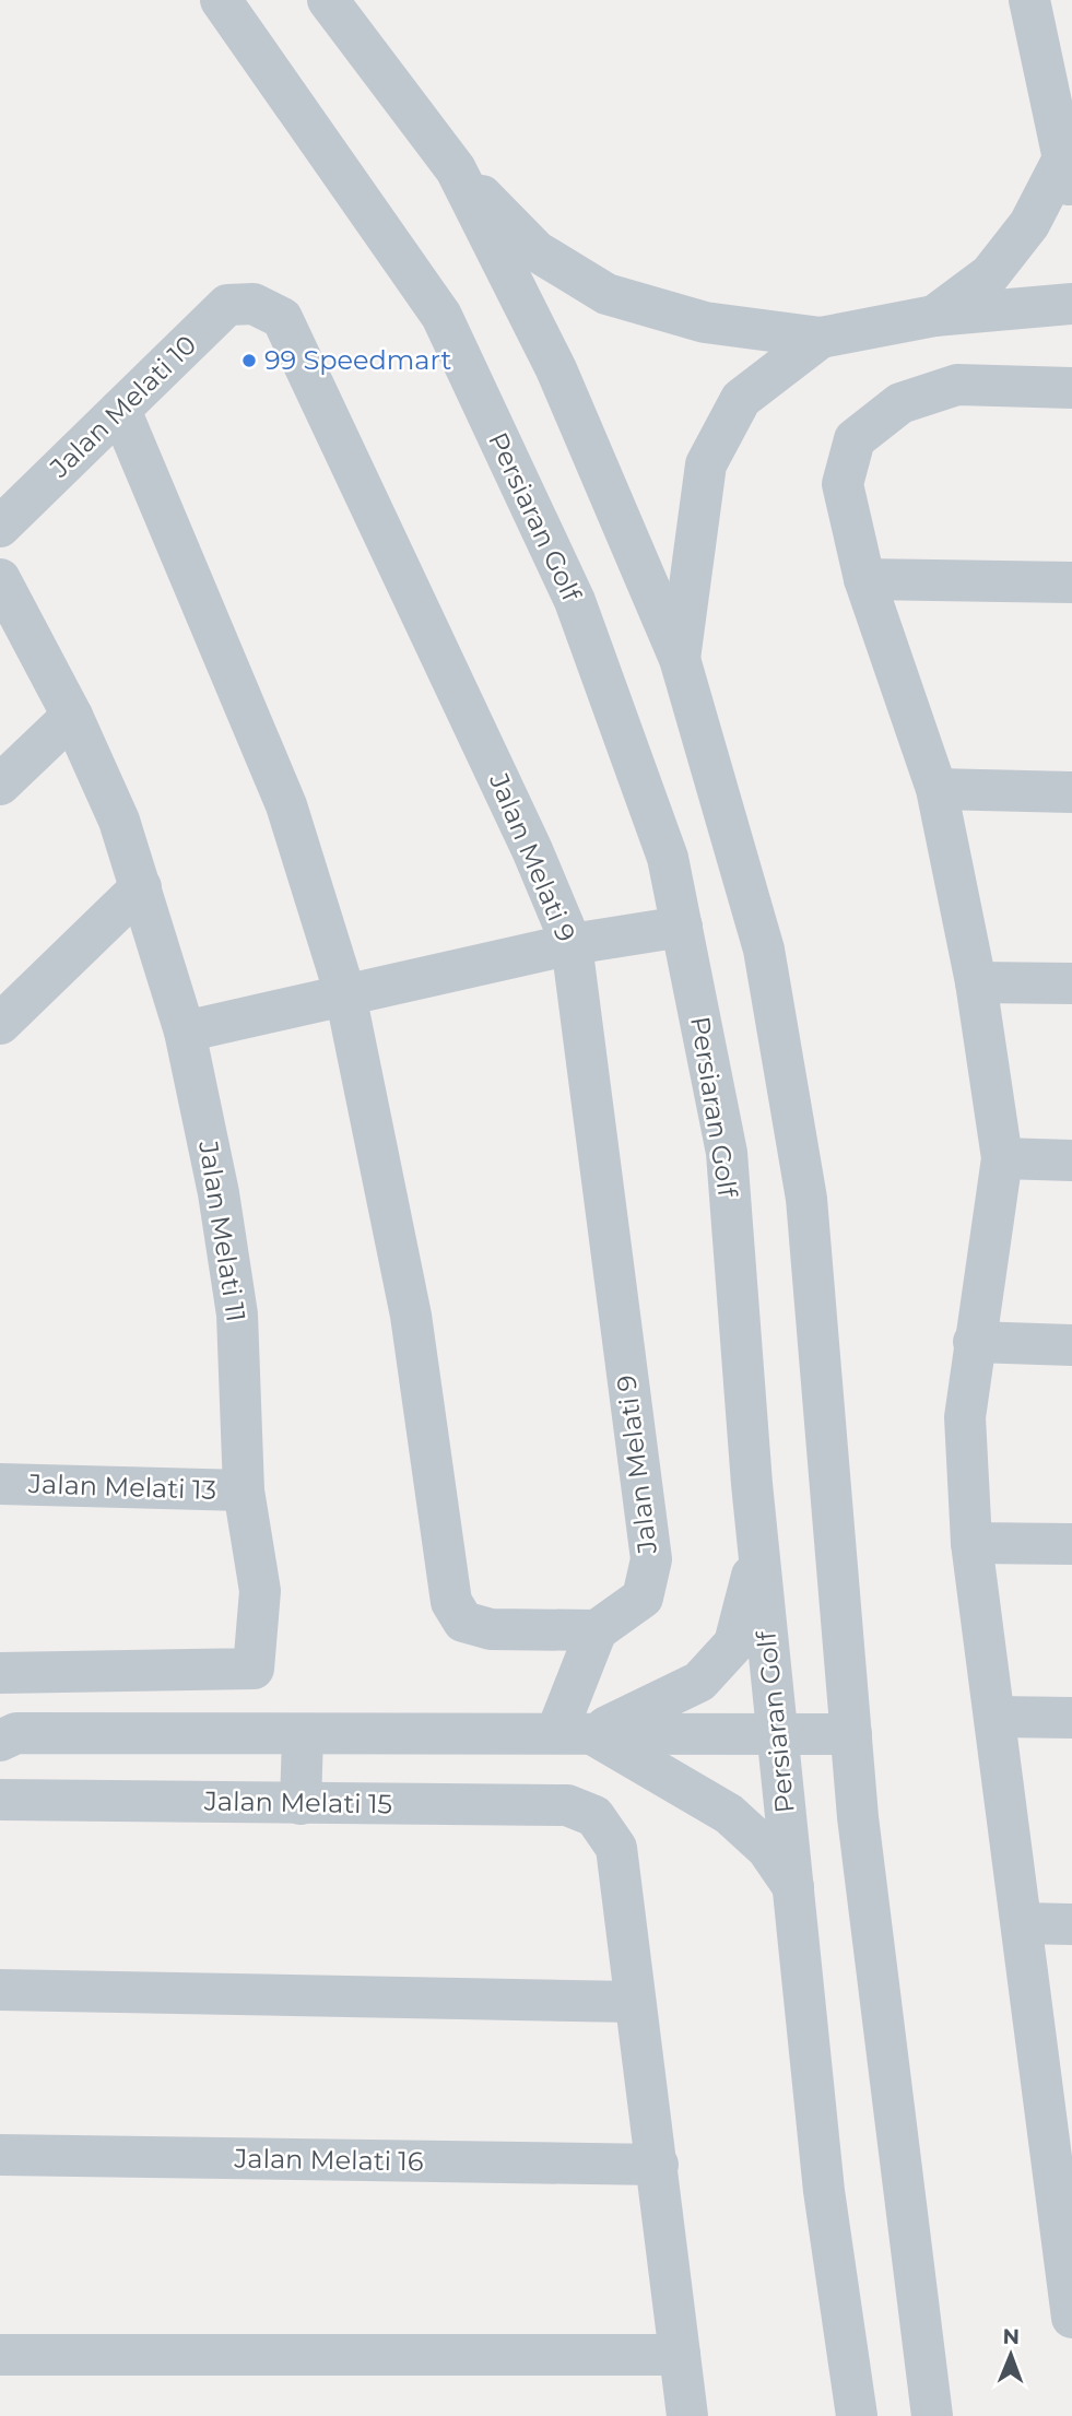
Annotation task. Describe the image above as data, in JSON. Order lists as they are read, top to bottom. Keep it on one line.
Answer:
{"streets":{"street":["Jalan Melati 10","Persiaran Golf","Jalan Melati 9","Jalan Melati 11","Jalan Melati 13","Jalan Melati 15","Jalan Melati 16"]},"crossings":[["Jalan Melati 10","Jalan Melati 9"],["Jalan Melati 11","Jalan Melati 13"]],"places":["99 Speedmart"],"north":"top"}
